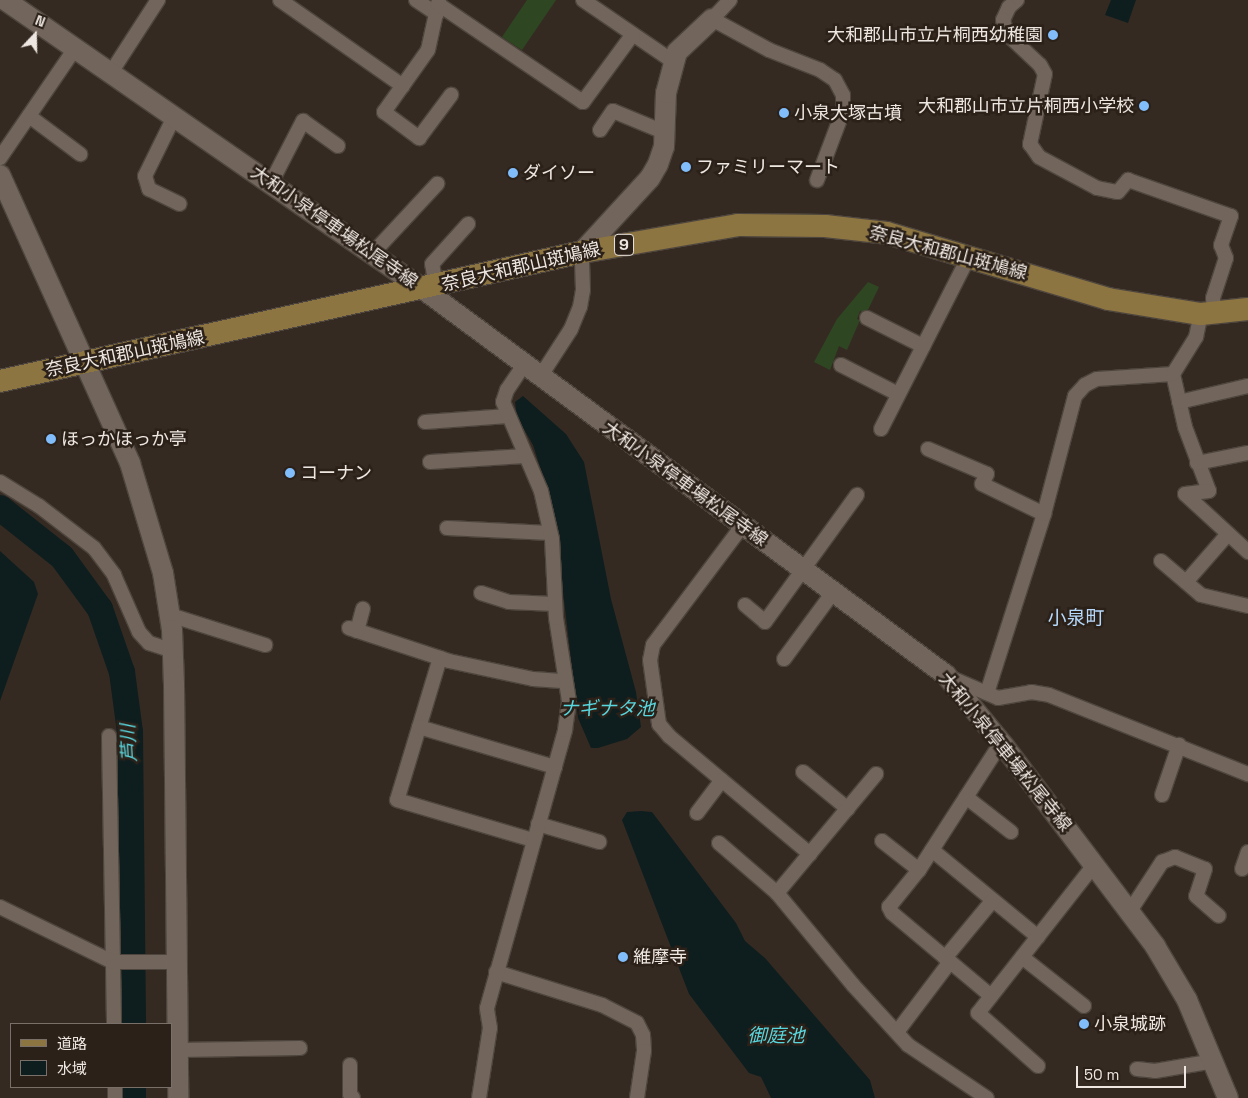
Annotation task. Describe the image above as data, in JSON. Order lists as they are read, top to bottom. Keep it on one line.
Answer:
{"streets":{"main road":["大和小泉停車場松尾寺線","9","奈良大和郡山斑鳩線"]},"crossings":[["大和小泉停車場松尾寺線","奈良大和郡山斑鳩線"]],"districts":["小泉町"],"water":["ナギナタ池","芦川","御庭池"],"places":["大和郡山市立片桐西幼稚園","大和郡山市立片桐西小学校","小泉大塚古墳","ファミリーマート","ダイソー","ほっかほっか亭","コーナン","維摩寺","小泉城跡"],"legend":["道路","水域"],"scale_bar":"50 m","north":"top"}
